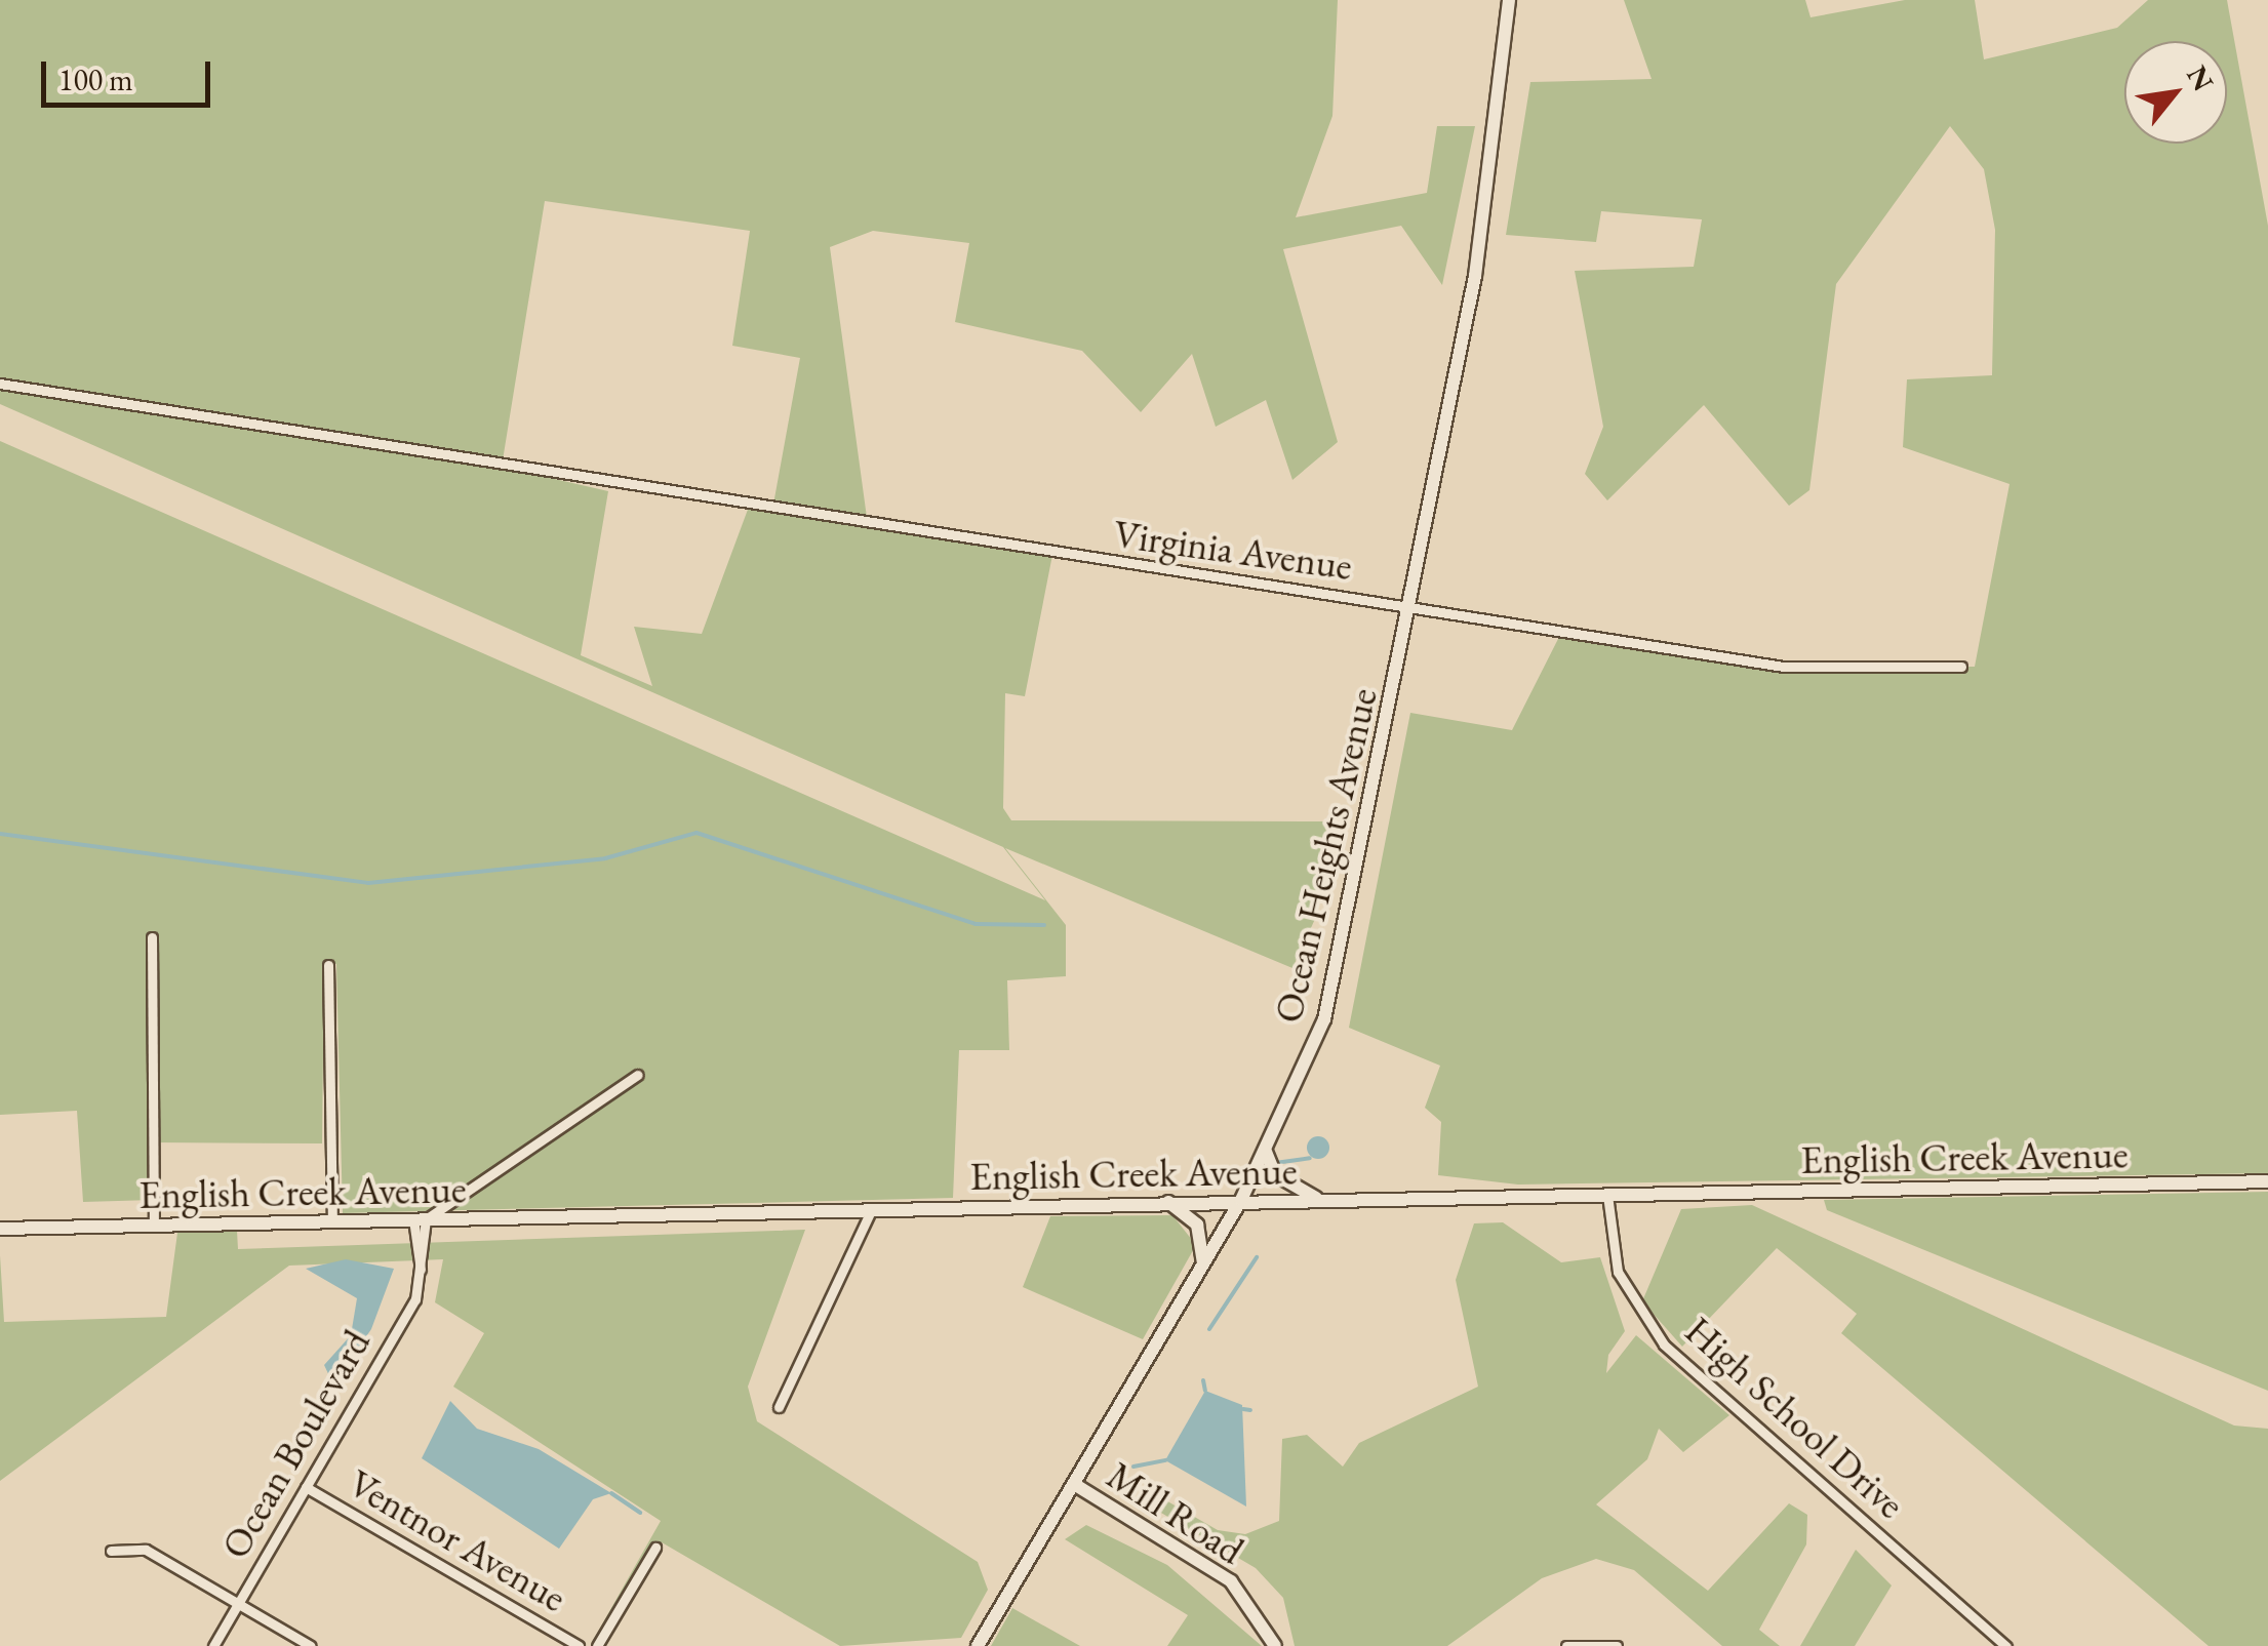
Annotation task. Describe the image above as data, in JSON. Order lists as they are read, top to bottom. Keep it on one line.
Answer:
{"streets":{"main road":["Ocean Heights Avenue","English Creek Avenue","Mill Road"],"street":["Virginia Avenue","High School Drive","Ocean Boulevard","Ventnor Avenue"]},"crossings":[["Virginia Avenue","Ocean Heights Avenue"],["Ocean Heights Avenue","English Creek Avenue"],["Ocean Heights Avenue","Mill Road"],["English Creek Avenue","High School Drive"],["English Creek Avenue","Ocean Boulevard"],["Ocean Boulevard","Ventnor Avenue"]],"scale_bar":"100 m","north":"top right"}
